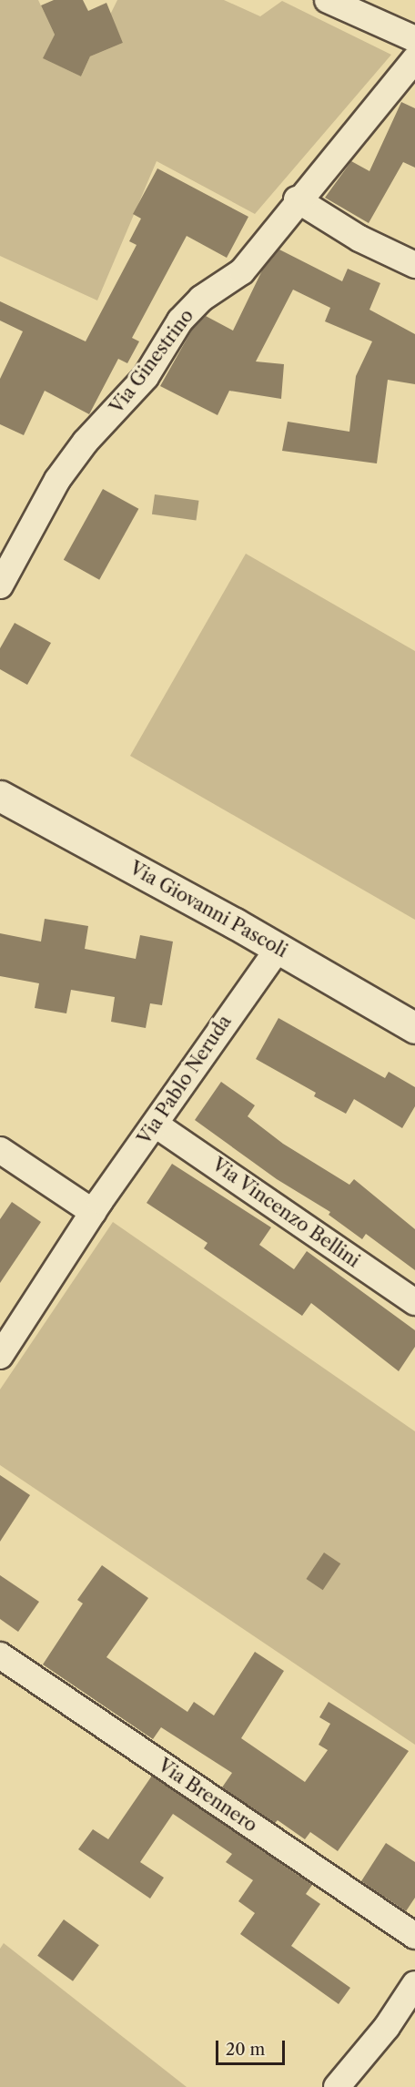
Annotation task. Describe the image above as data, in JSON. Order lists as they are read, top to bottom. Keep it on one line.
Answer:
{"streets":{"street":["Via Ginestrino","Via Giovanni Pascoli","Via Pablo Neruda","Via Vincenzo Bellini","Via Brennero"]},"crossings":[["Via Giovanni Pascoli","Via Pablo Neruda"],["Via Pablo Neruda","Via Vincenzo Bellini"]],"scale_bar":"20 m"}
